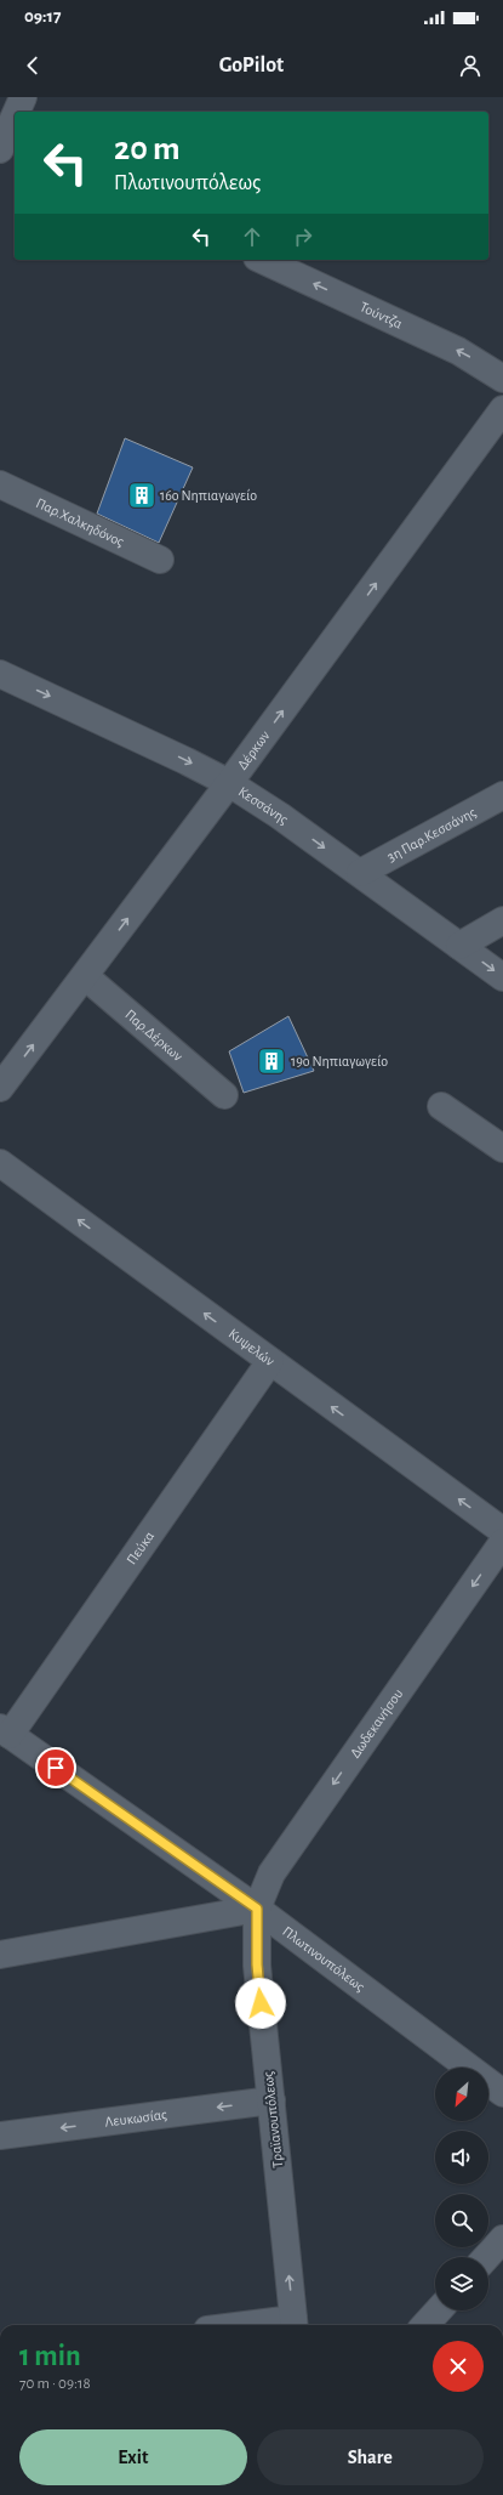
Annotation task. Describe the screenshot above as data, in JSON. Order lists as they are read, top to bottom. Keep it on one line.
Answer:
{"streets":{"street":["Τούντζα","Παρ.Χαλκηδόνος","Δέρκων","Κεσσάνης","3η Παρ.Κεσσάνης","Παρ.Δέρκων","Κυψελών","Πεύκα","Δωδεκανήσου","Πλωτινουπόλεως","Λευκωσίας","Τραϊανουπόλεως"]},"crossings":[["Δέρκων","Κεσσάνης"],["Δέρκων","Παρ.Δέρκων"],["Κεσσάνης","3η Παρ.Κεσσάνης"],["Κυψελών","Πεύκα"],["Πεύκα","Πλωτινουπόλεως"],["Δωδεκανήσου","Πλωτινουπόλεως"],["Δωδεκανήσου","Τραϊανουπόλεως"],["Πλωτινουπόλεως","Τραϊανουπόλεως"],["Λευκωσίας","Τραϊανουπόλεως"]],"one_way":["Τούντζα","Δέρκων","Κεσσάνης","Κυψελών","Δωδεκανήσου","Τραϊανουπόλεως"],"places":{"building":["16ο Νηπιαγωγείο","19ο Νηπιαγωγείο"]},"north":"bottom left","page":{"status":"09:17","header":"GoPilot","turn":["20 m","Πλωτινουπόλεως"],"heading":["1 min","70 m · 09:18"],"buttons":["Exit","Share"]}}
